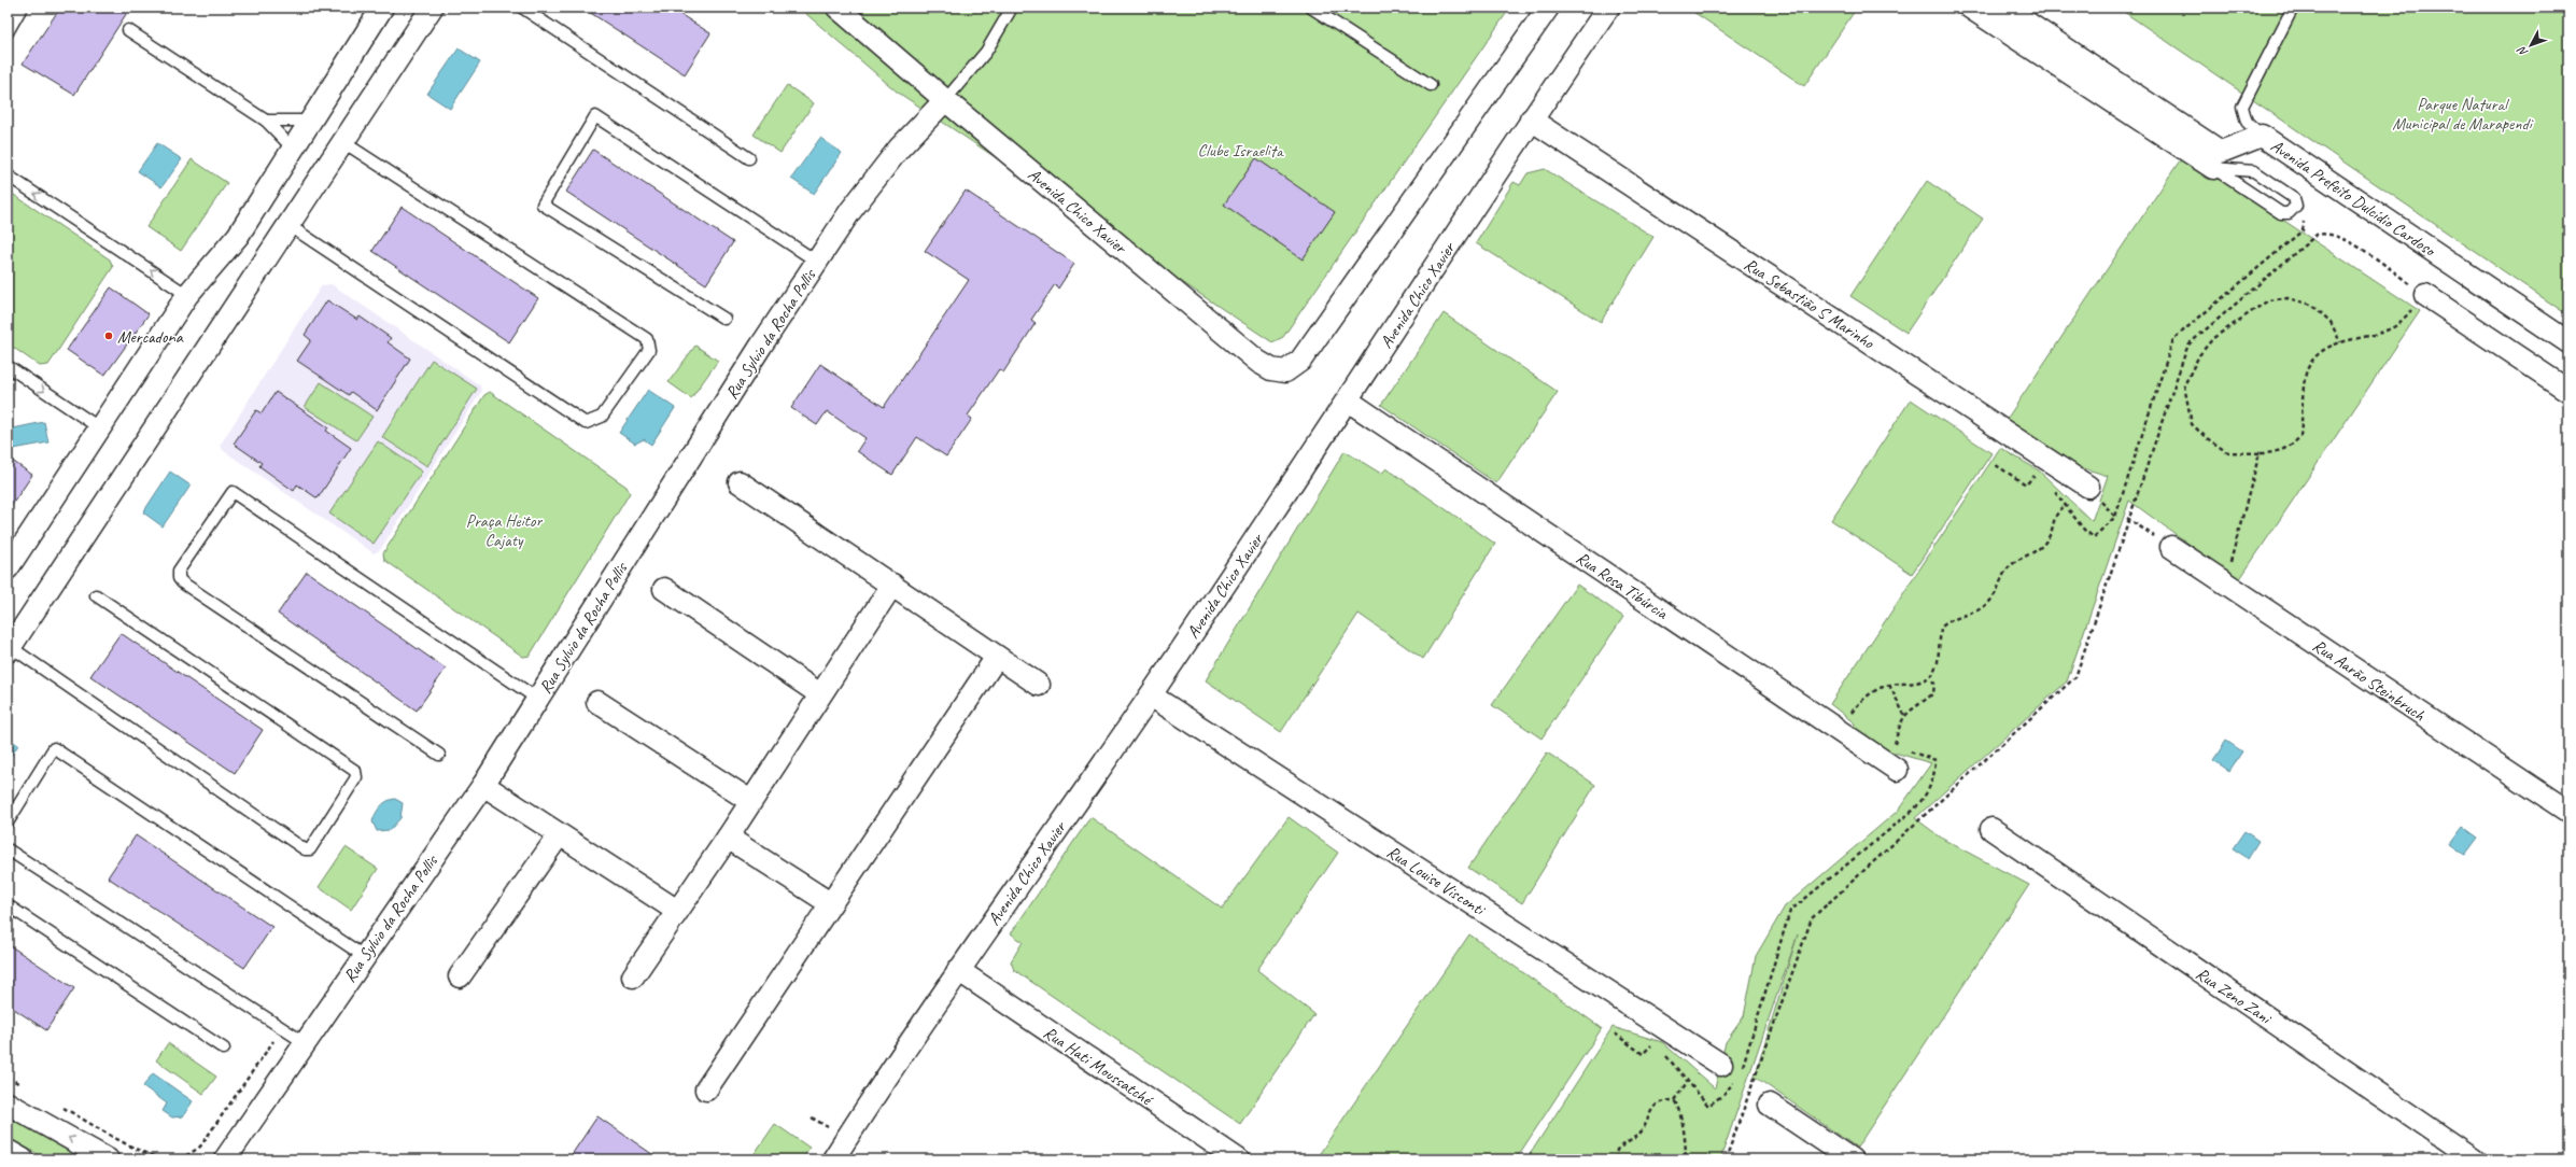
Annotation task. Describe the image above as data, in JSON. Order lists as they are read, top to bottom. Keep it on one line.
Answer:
{"streets":{"street":["Avenida Prefeito Dulcídio Cardoso","Avenida Chico Xavier","Rua Sebastião S Marinho","Rua Sylvio da Rocha Pollis","Rua Rosa Tibúrcia","Rua Aarão Steinbruch","Rua Louise Visconti","Rua Zeno Zani","Rua Hati Moussatché"]},"crossings":[["Avenida Chico Xavier","Rua Sebastião S Marinho"],["Avenida Chico Xavier","Rua Sylvio da Rocha Pollis"],["Avenida Chico Xavier","Rua Rosa Tibúrcia"],["Avenida Chico Xavier","Rua Louise Visconti"],["Avenida Chico Xavier","Rua Hati Moussatché"]],"parks":["Parque Natural Municipal de Marapendi","Clube Israelita","Praça Heitor Cajaty"],"places":["Mercadona"],"north":"bottom left"}
